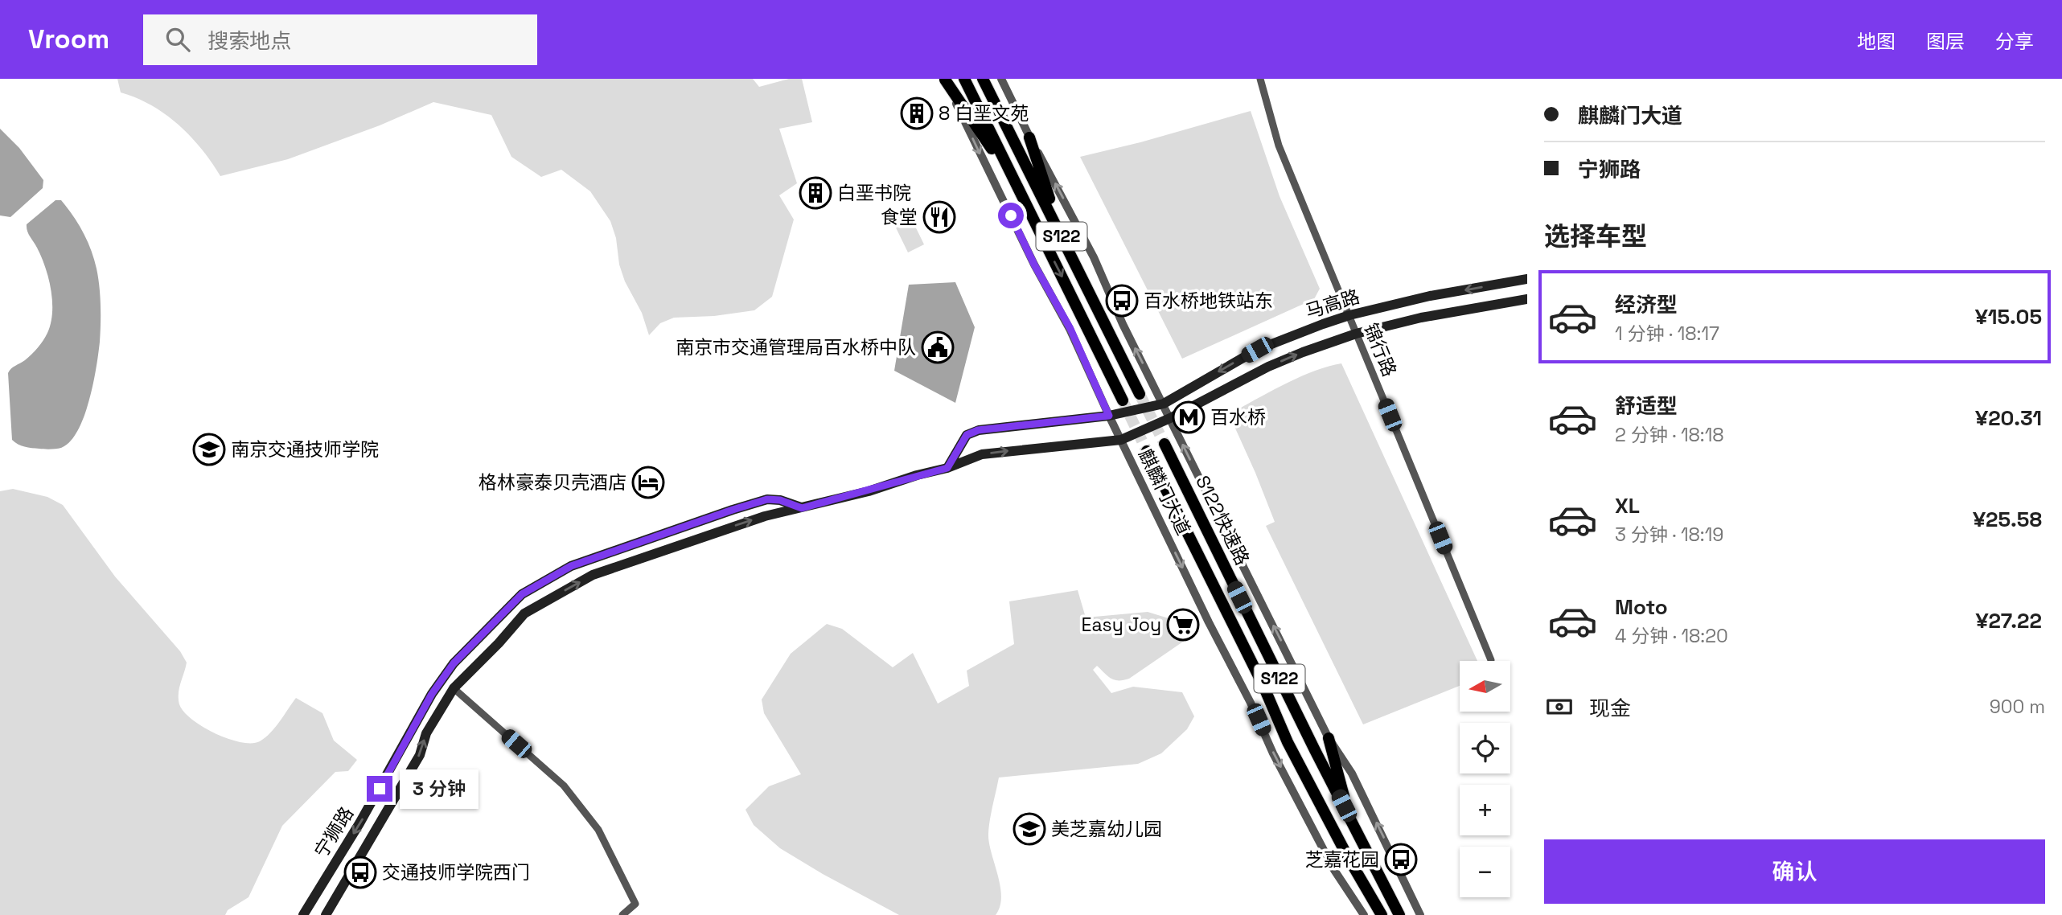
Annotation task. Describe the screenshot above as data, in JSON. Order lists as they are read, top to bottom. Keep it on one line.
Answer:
{"streets":{"highway":["S122","S122快速路"],"main road":["马高路","宁狮路"],"street":["锦行路","麒麟门大道"]},"crossings":[["马高路","锦行路"],["马高路","麒麟门大道"],["马高路","宁狮路"]],"places":{"building":["8 白垩文苑","白垩书院"],"restaurant":["食堂"],"bus stop":["百水桥地铁站东","芝嘉花园","交通技师学院西门"],"public building":["南京市交通管理局百水桥中队"],"metro station":["百水桥"],"school or university":["南京交通技师学院","美芝嘉幼儿园"],"hotel":["格林豪泰贝壳酒店"],"supermarket":["Easy Joy"]},"north":"left","page":{"header":"Vroom","search":"搜索地点","nav":["地图","图层","分享"],"banner":["麒麟门大道","宁狮路"],"heading":"选择车型","list":[{"name":"经济型","note":"1 分钟 · 18:17","value":"¥15.05"},{"name":"舒适型","note":"2 分钟 · 18:18","value":"¥20.31"},{"name":"XL","note":"3 分钟 · 18:19","value":"¥25.58"},{"name":"Moto","note":"4 分钟 · 18:20","value":"¥27.22"}],"map_buttons":["+","−"],"pay":["现金","900 m"],"bubble":"3 分钟","buttons":"确认"}}
